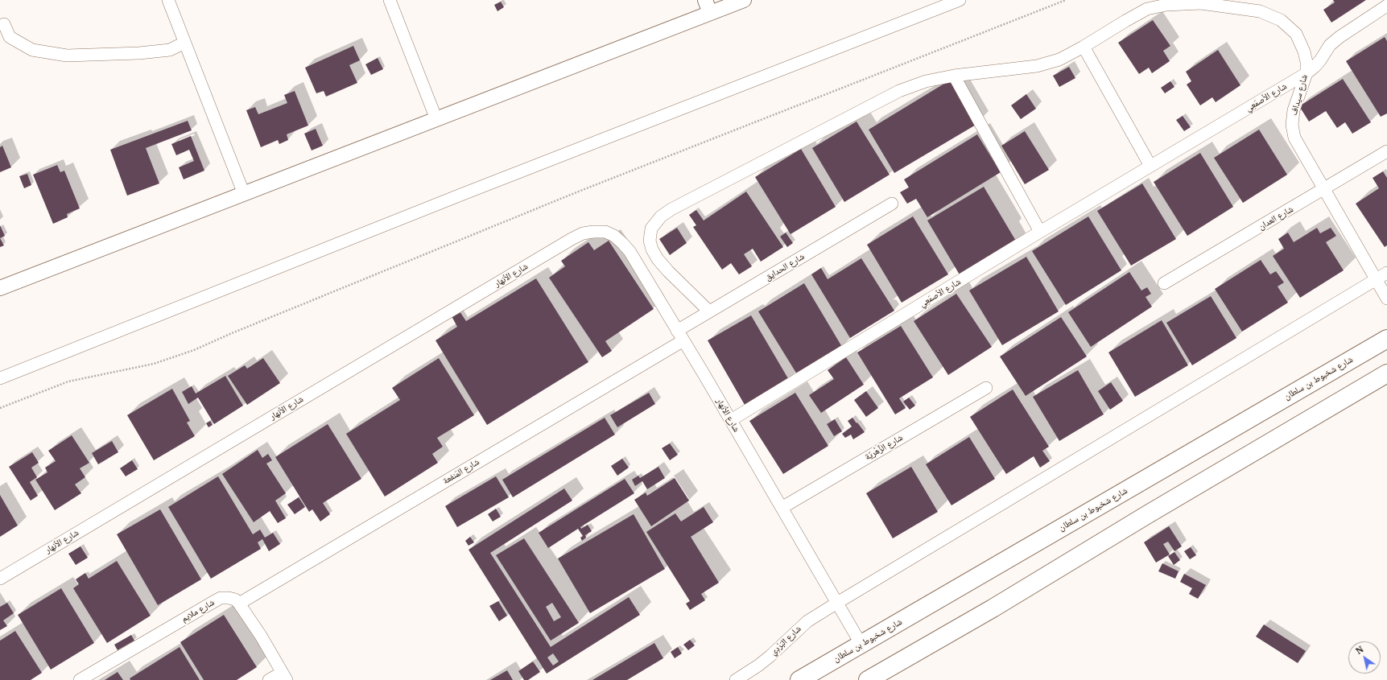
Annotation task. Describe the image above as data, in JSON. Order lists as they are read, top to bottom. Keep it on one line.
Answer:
{"streets":{"main road":["شارع شخبوط بن سلطان"],"street":["شارع سيداف","شارع الأصمَعِي","شارع العدان","شارع الحدايق","شارع الأنهار","شارع الزَّهْريّة","شارع المَنفعة","شارع ملايم","شارع البَرْدِي"]},"crossings":[["شارع سيداف","شارع الأصمَعِي"],["شارع سيداف","شارع العدان"],["شارع سيداف","شارع الحدايق"],["شارع سيداف","شارع البَرْدِي"],["شارع الأصمَعِي","شارع الأنهار"],["شارع الحدايق","شارع الأنهار"],["شارع الحدايق","شارع المَنفعة"],["شارع الأنهار","شارع شخبوط بن سلطان"],["شارع الأنهار","شارع الزَّهْريّة"],["شارع الأنهار","شارع المَنفعة"],["شارع الأنهار","شارع البَرْدِي"],["شارع المَنفعة","شارع ملايم"]],"north":"top left"}
